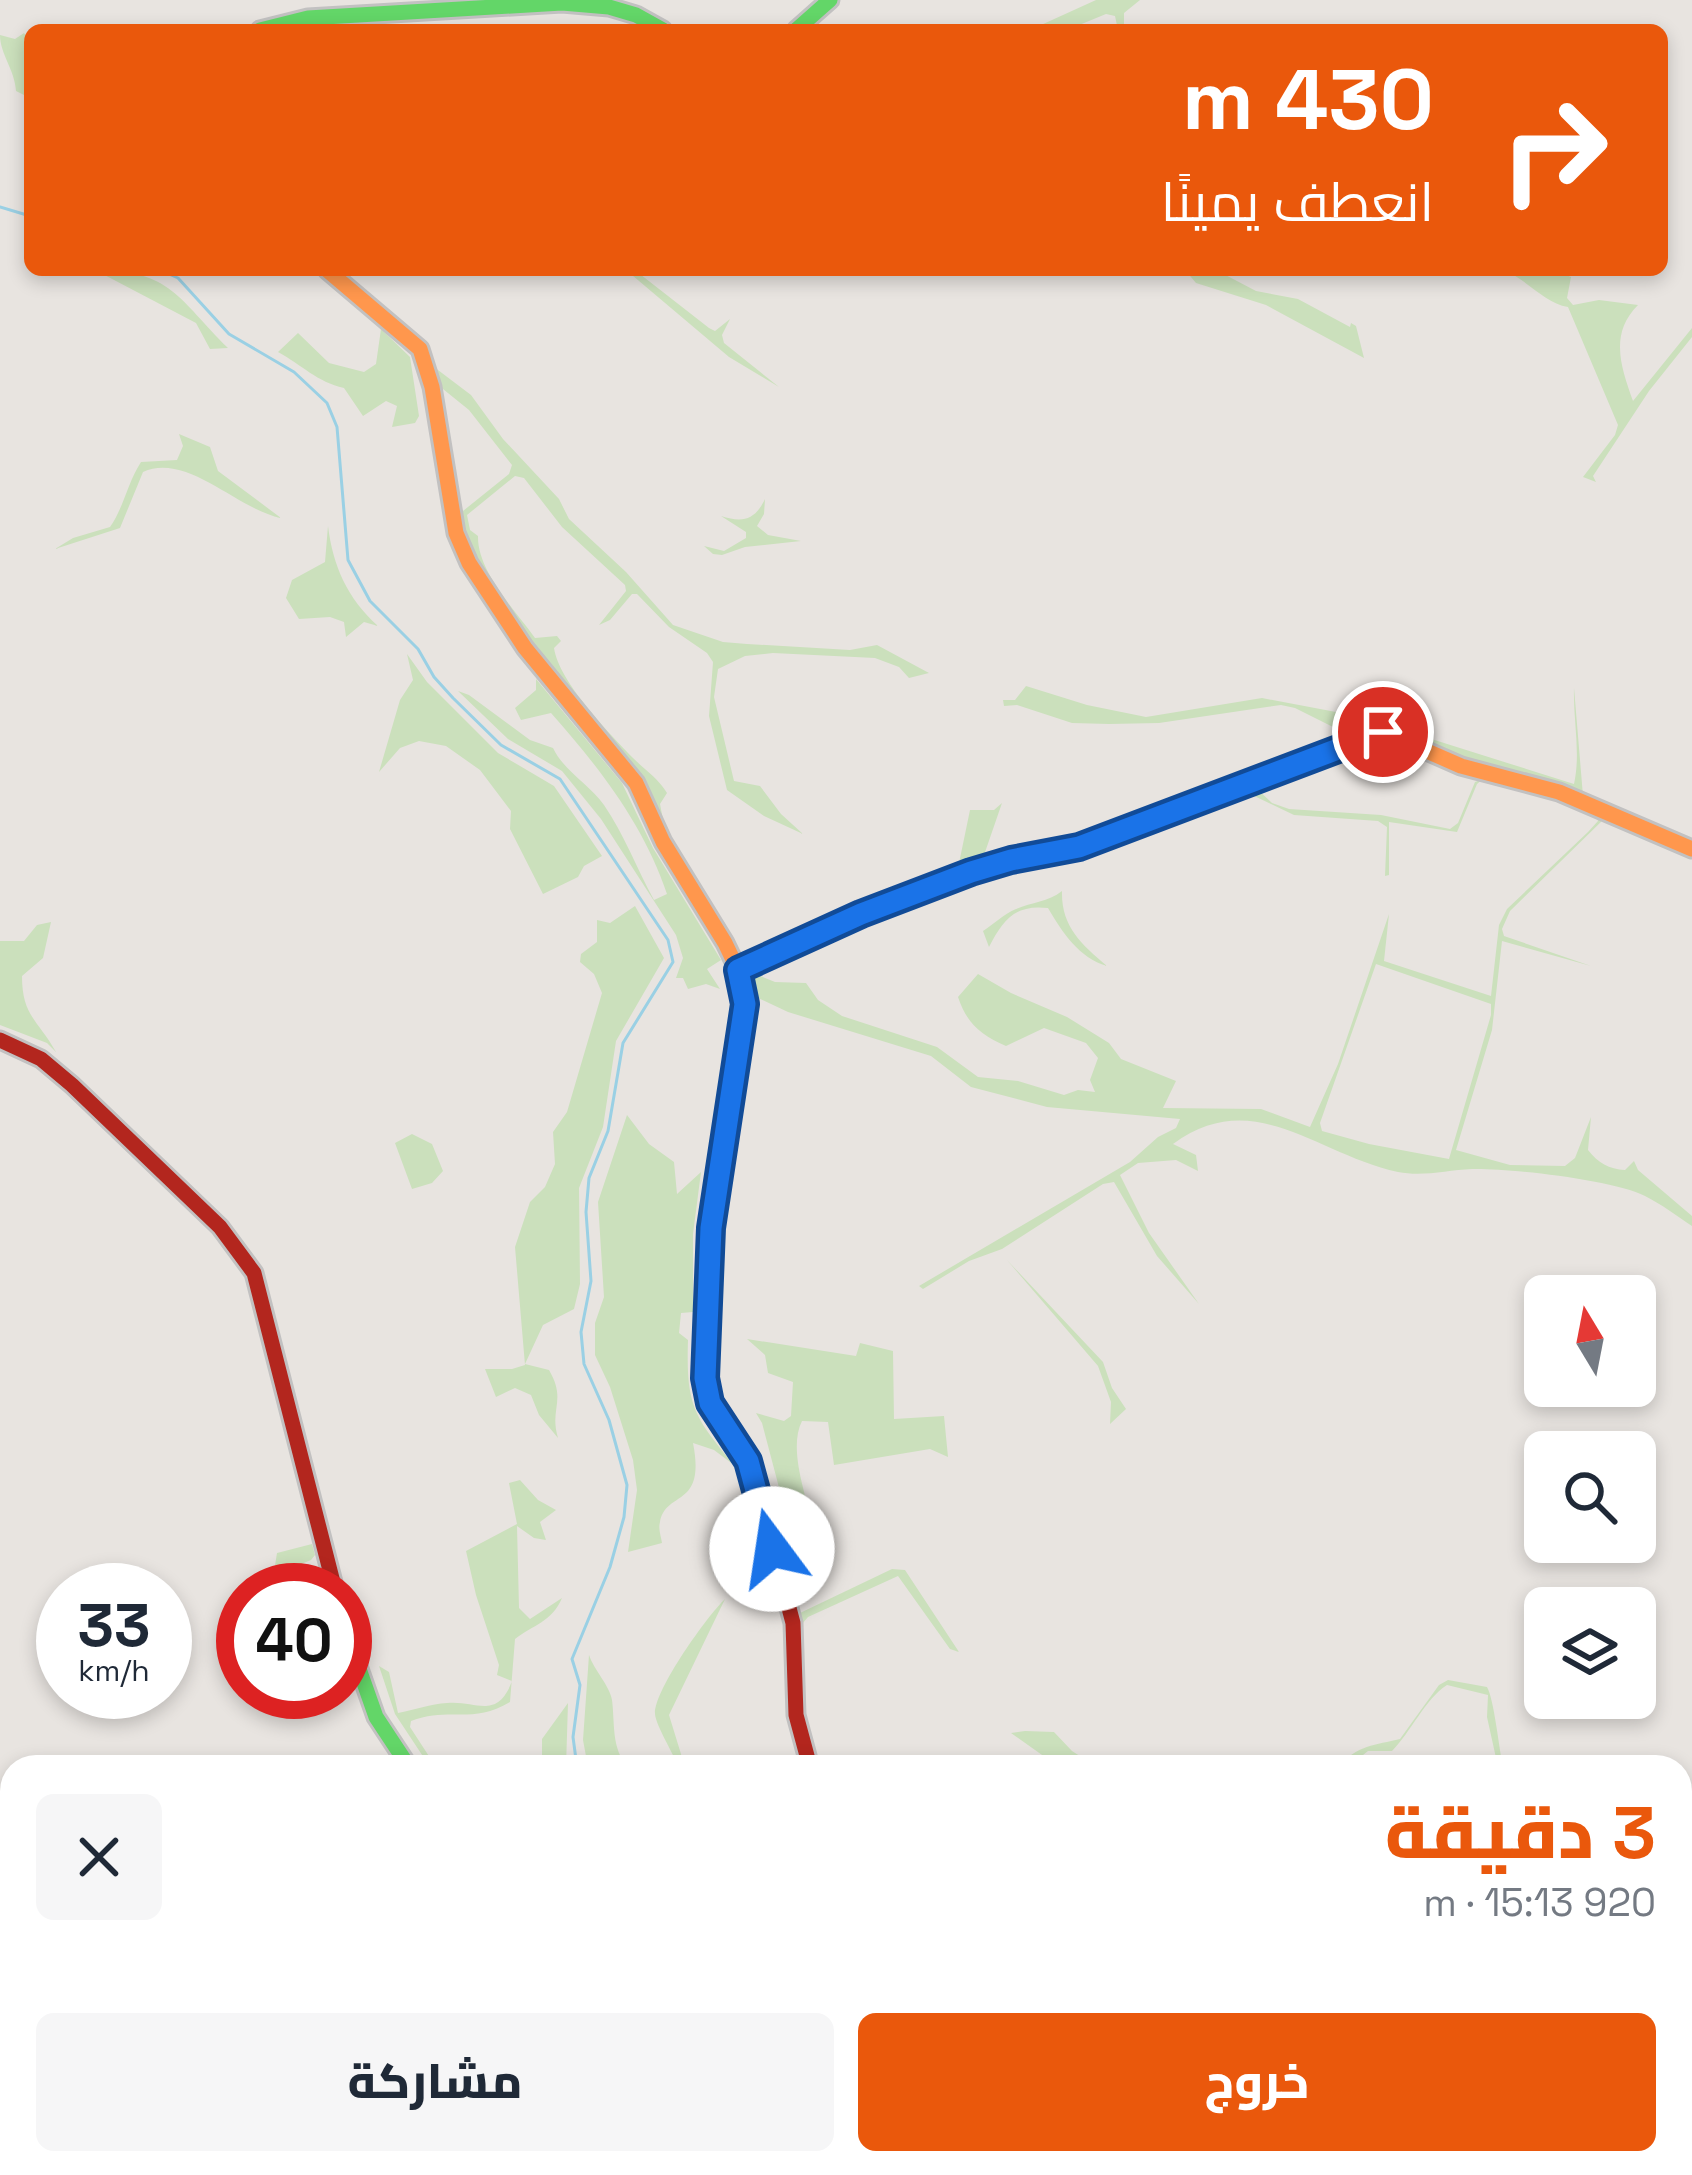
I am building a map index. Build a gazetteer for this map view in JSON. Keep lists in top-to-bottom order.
{
  "north": "top",
  "page": {
    "turn": ["430 m", "انعطف يمينًا"],
    "speed": "33 km/h",
    "limit": "40",
    "heading": ["3 دقيقة", "920 m · 15:13"],
    "buttons": ["خروج", "مشاركة"]
  }
}
